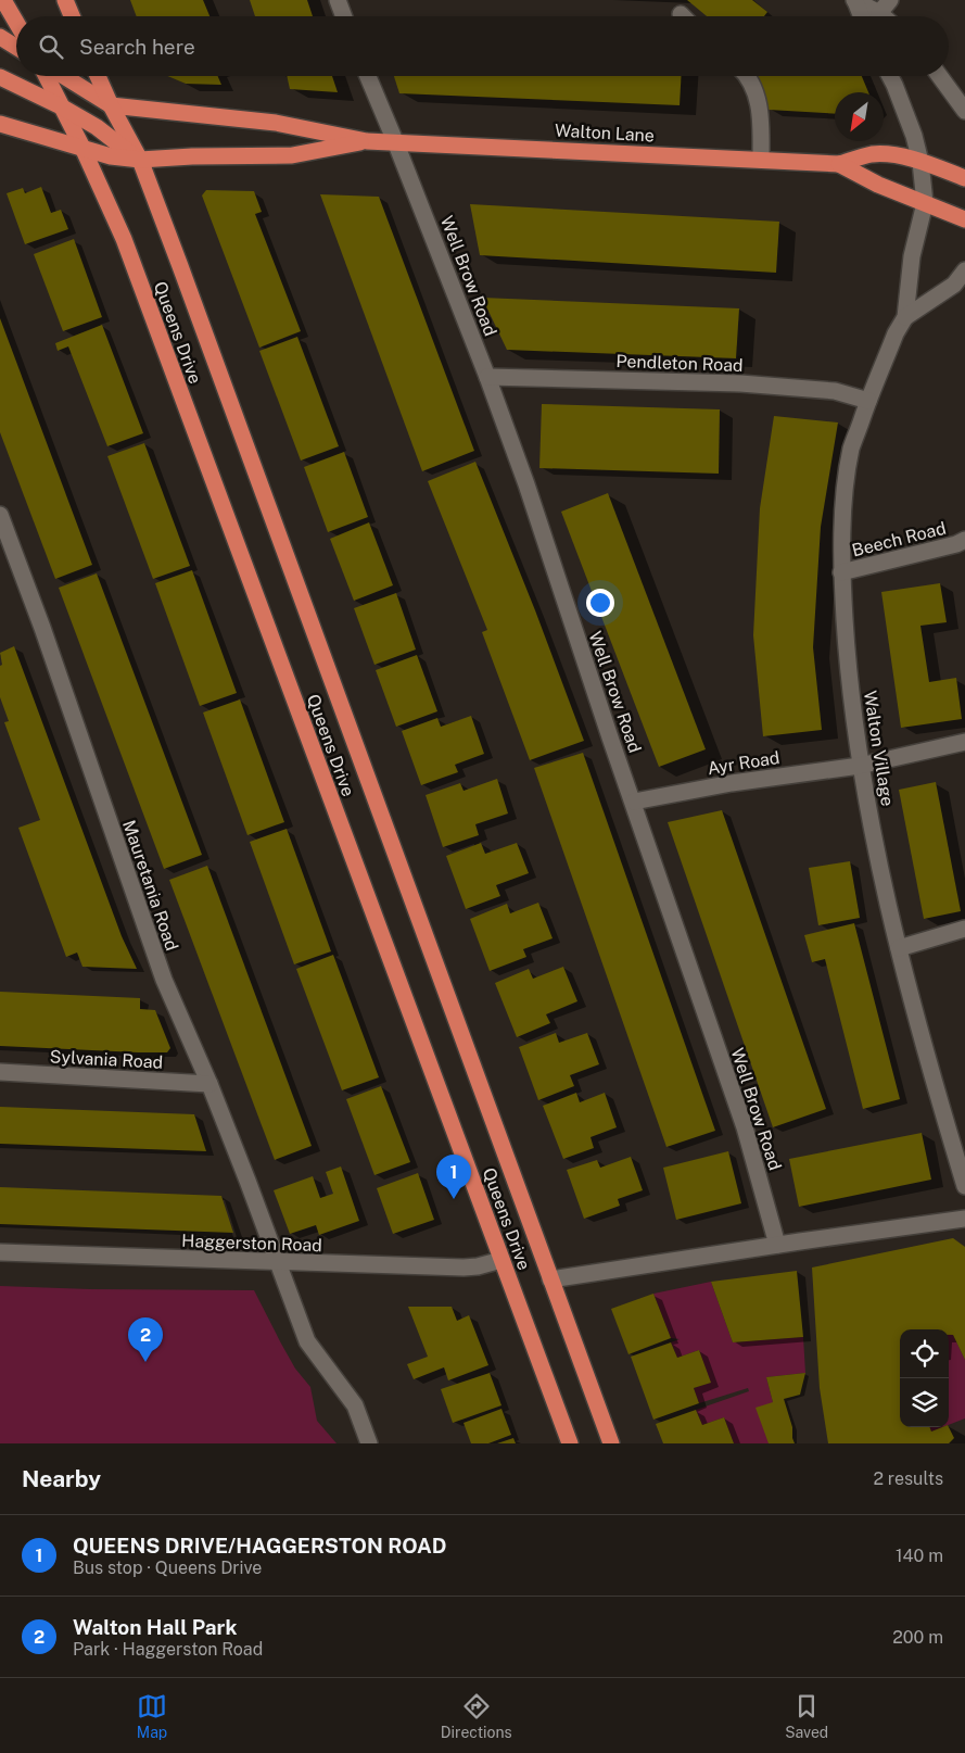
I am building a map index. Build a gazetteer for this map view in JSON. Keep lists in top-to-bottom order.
{
  "streets": {
    "highway": ["Walton Lane", "Queens Drive"],
    "street": [
      "Well Brow Road",
      "Pendleton Road",
      "Beech Road",
      "Walton Village",
      "Ayr Road",
      "Mauretania Road",
      "Sylvania Road",
      "Haggerston Road"
    ]
  },
  "crossings": [
    ["Walton Lane", "Well Brow Road"],
    ["Walton Lane", "Queens Drive"],
    ["Walton Lane", "Walton Village"],
    ["Well Brow Road", "Pendleton Road"],
    ["Well Brow Road", "Ayr Road"],
    ["Queens Drive", "Haggerston Road"],
    ["Pendleton Road", "Walton Village"],
    ["Beech Road", "Walton Village"],
    ["Walton Village", "Ayr Road"],
    ["Mauretania Road", "Sylvania Road"],
    ["Mauretania Road", "Haggerston Road"]
  ],
  "north": "bottom left",
  "page": {
    "search": "Search here",
    "pins": ["1", "2"],
    "heading": ["Nearby", "2 results"],
    "list": [
      {
        "mark": "1",
        "name": "QUEENS DRIVE/HAGGERSTON ROAD",
        "note": "Bus stop · Queens Drive",
        "value": "140 m"
      },
      {
        "mark": "2",
        "name": "Walton Hall Park",
        "note": "Park · Haggerston Road",
        "value": "200 m"
      }
    ],
    "nav": ["Map", "Directions", "Saved"]
  }
}
